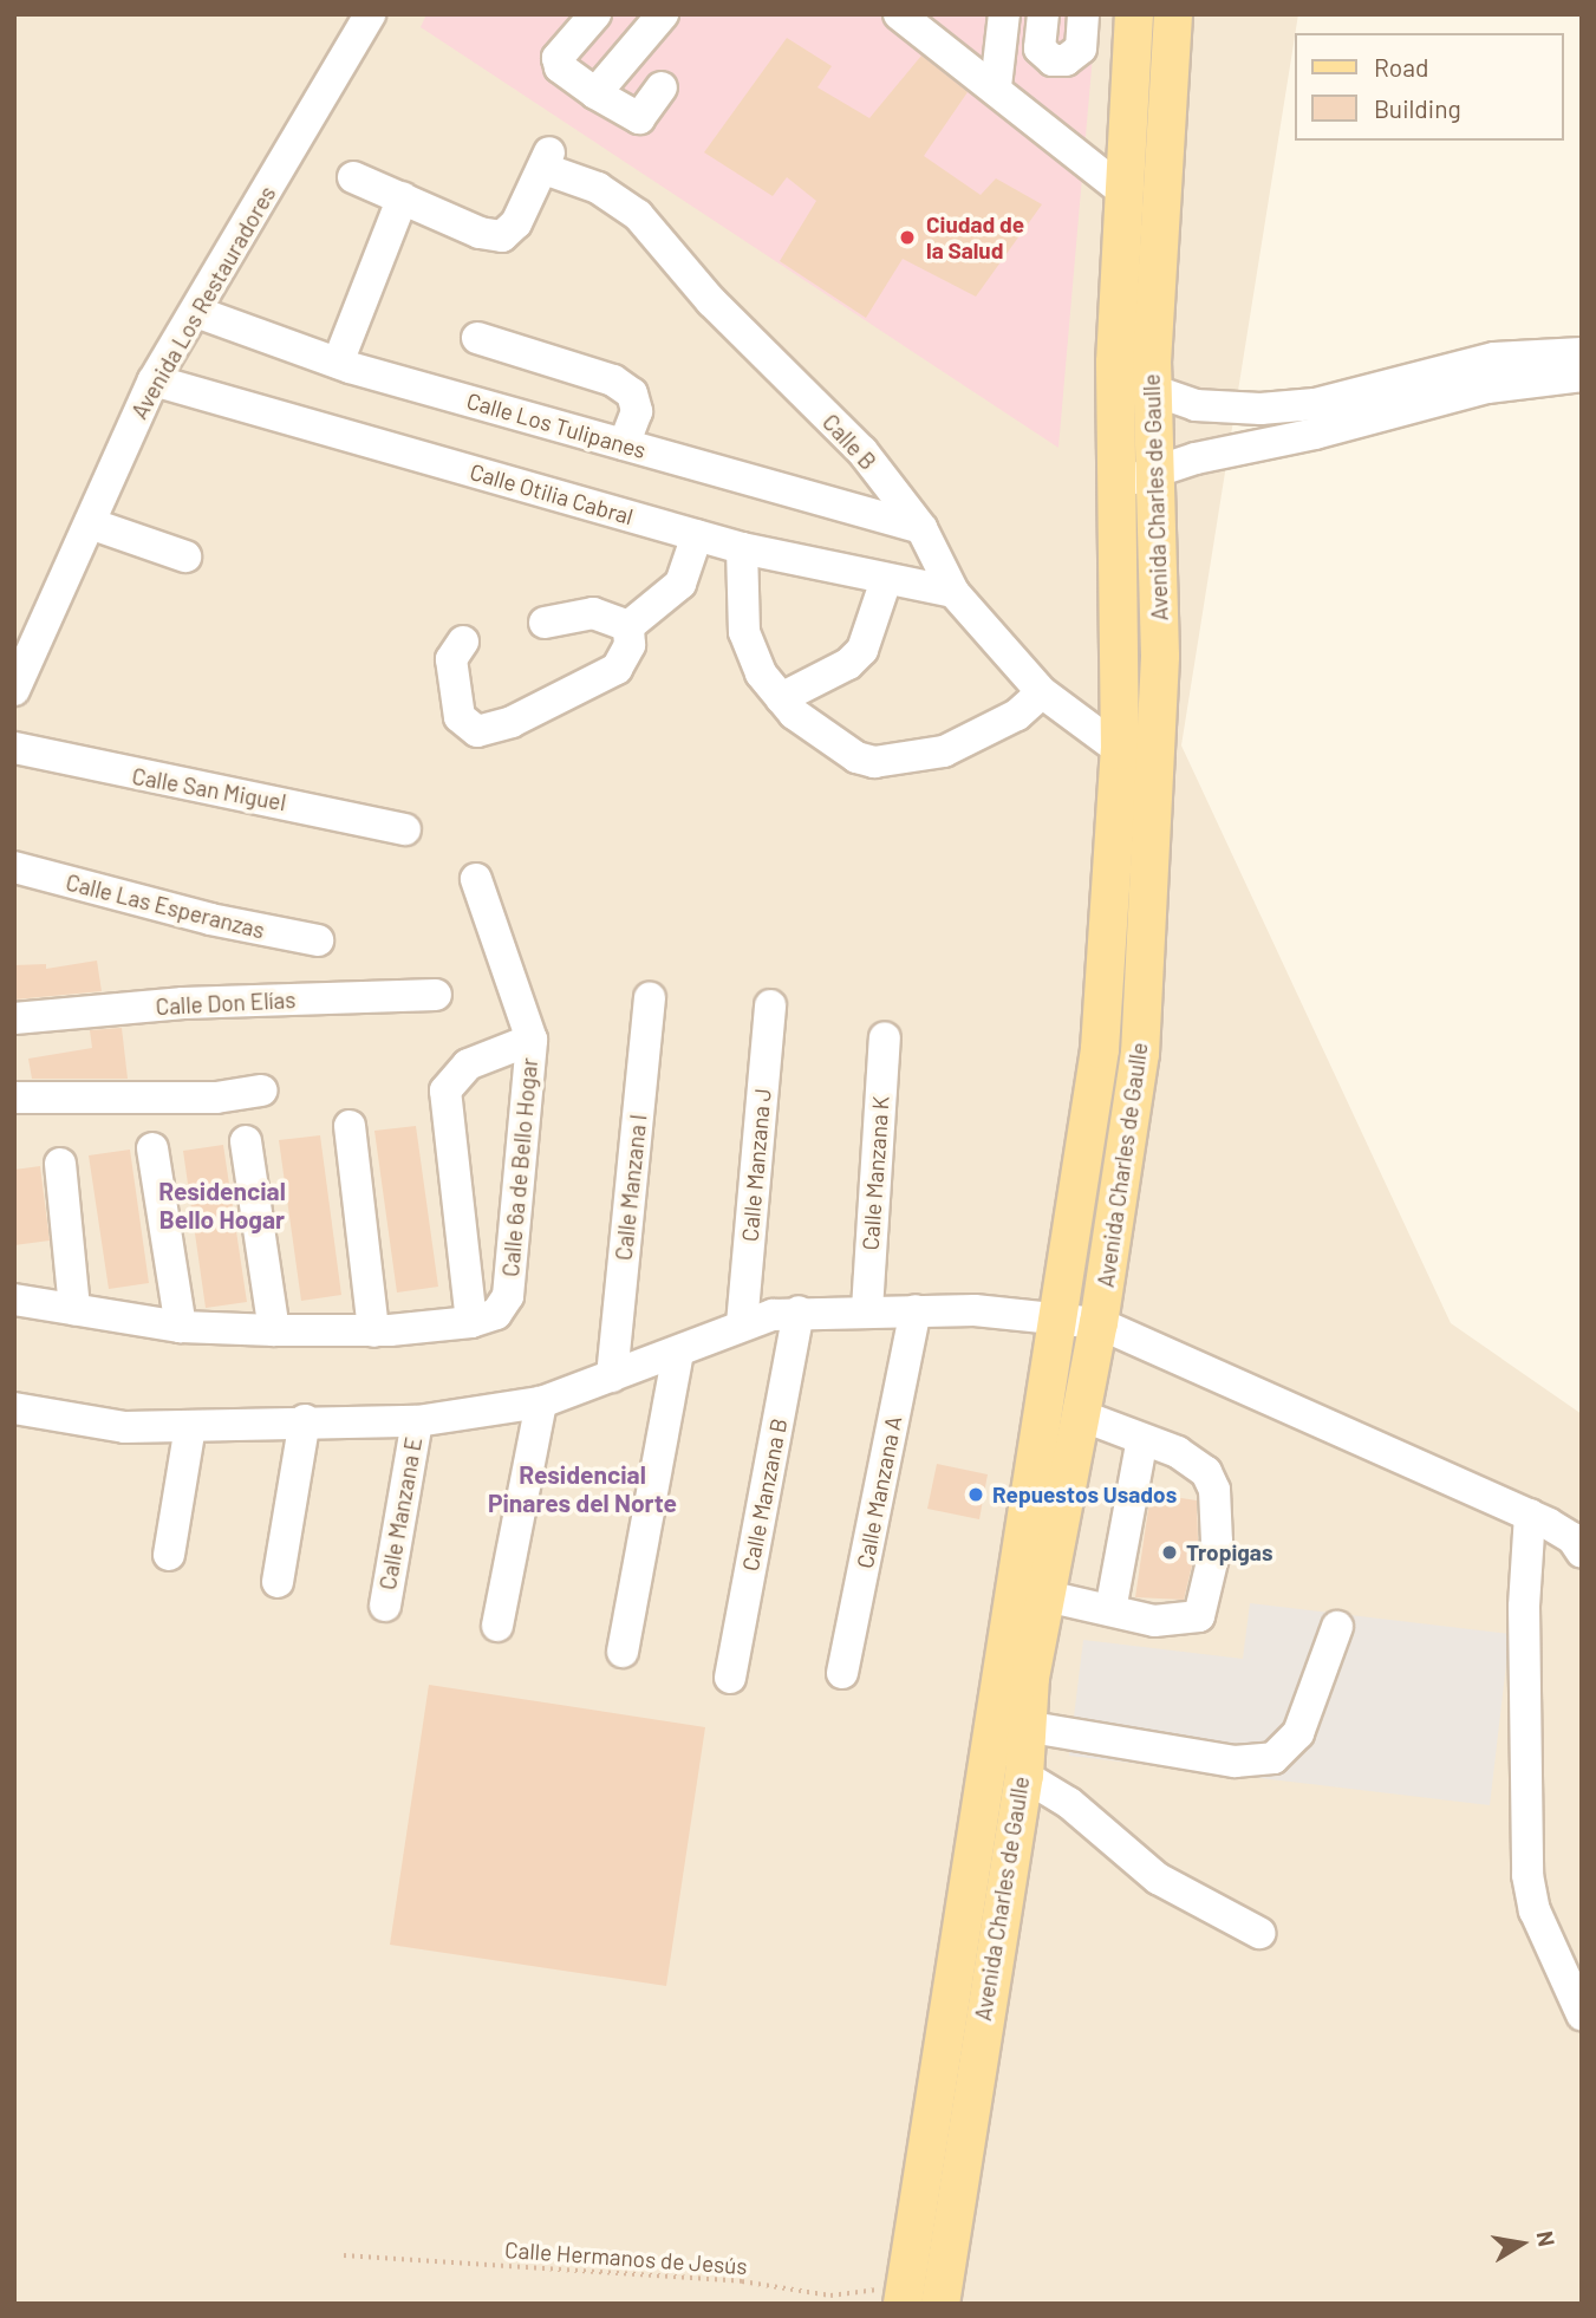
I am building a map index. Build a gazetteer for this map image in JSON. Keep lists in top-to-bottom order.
{
  "streets": {
    "main road": ["Avenida Charles de Gaulle"],
    "street": [
      "Avenida Los Restauradores",
      "Calle Los Tulipanes",
      "Calle B",
      "Calle Otilia Cabral",
      "Calle San Miguel",
      "Calle Las Esperanzas",
      "Calle Don Elías",
      "Calle Manzana J",
      "Calle 6a de Bello Hogar",
      "Calle Manzana K",
      "Calle Manzana I",
      "Calle Manzana A",
      "Calle Manzana B",
      "Calle Manzana E"
    ],
    "path": ["Calle Hermanos de Jesús"]
  },
  "crossings": [
    ["Avenida Los Restauradores", "Calle Los Tulipanes"],
    ["Avenida Los Restauradores", "Calle Otilia Cabral"],
    ["Calle Los Tulipanes", "Calle B"],
    ["Calle B", "Calle Otilia Cabral"],
    ["Calle B", "Avenida Charles de Gaulle"],
    ["Avenida Charles de Gaulle", "Calle Hermanos de Jesús"]
  ],
  "districts": ["Residencial Bello Hogar", "Residencial Pinares del Norte"],
  "places": ["Ciudad de la Salud", "Repuestos Usados", "Tropigas"],
  "legend": ["Road", "Building"],
  "north": "right"
}
